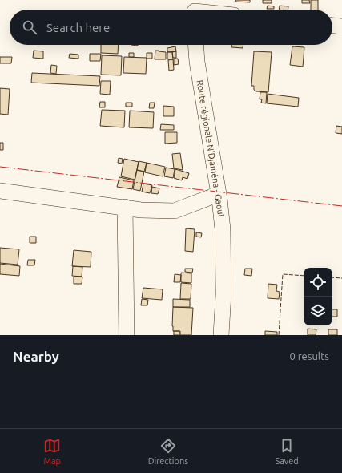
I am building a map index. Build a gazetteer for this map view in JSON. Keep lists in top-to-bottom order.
{
  "streets": {
    "street": ["Route régionale N'Djaména - Gaoui"]
  },
  "page": {
    "search": "Search here",
    "heading": ["Nearby", "0 results"],
    "nav": ["Map", "Directions", "Saved"]
  }
}
